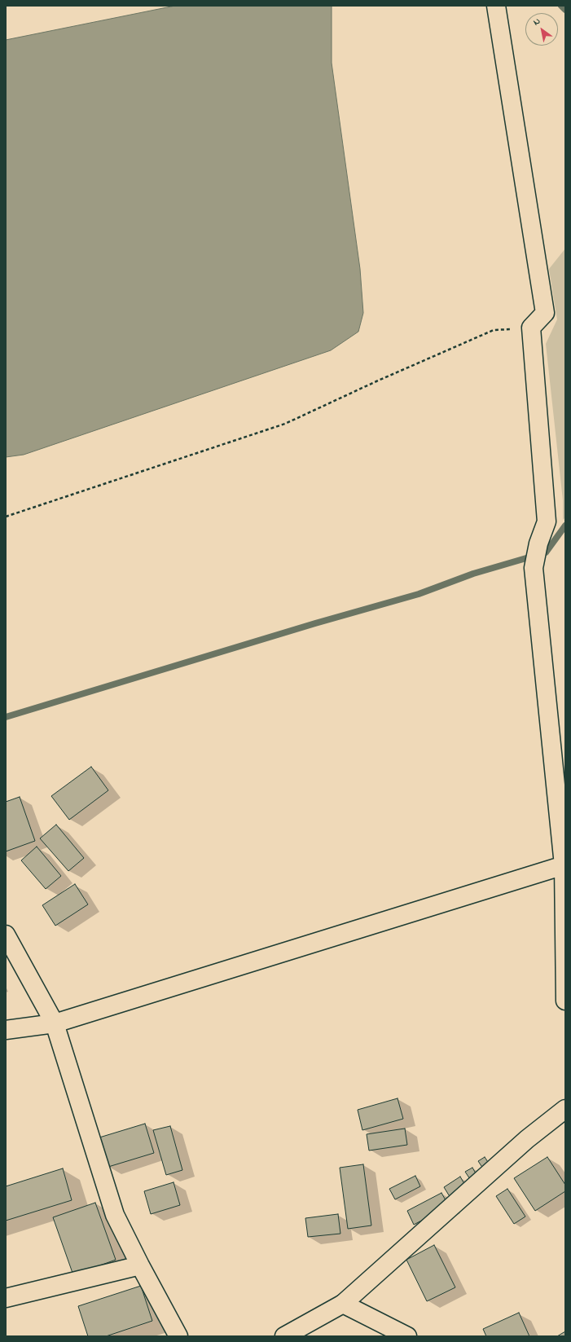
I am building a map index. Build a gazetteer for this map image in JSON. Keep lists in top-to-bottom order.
{
  "north": "top left"
}
